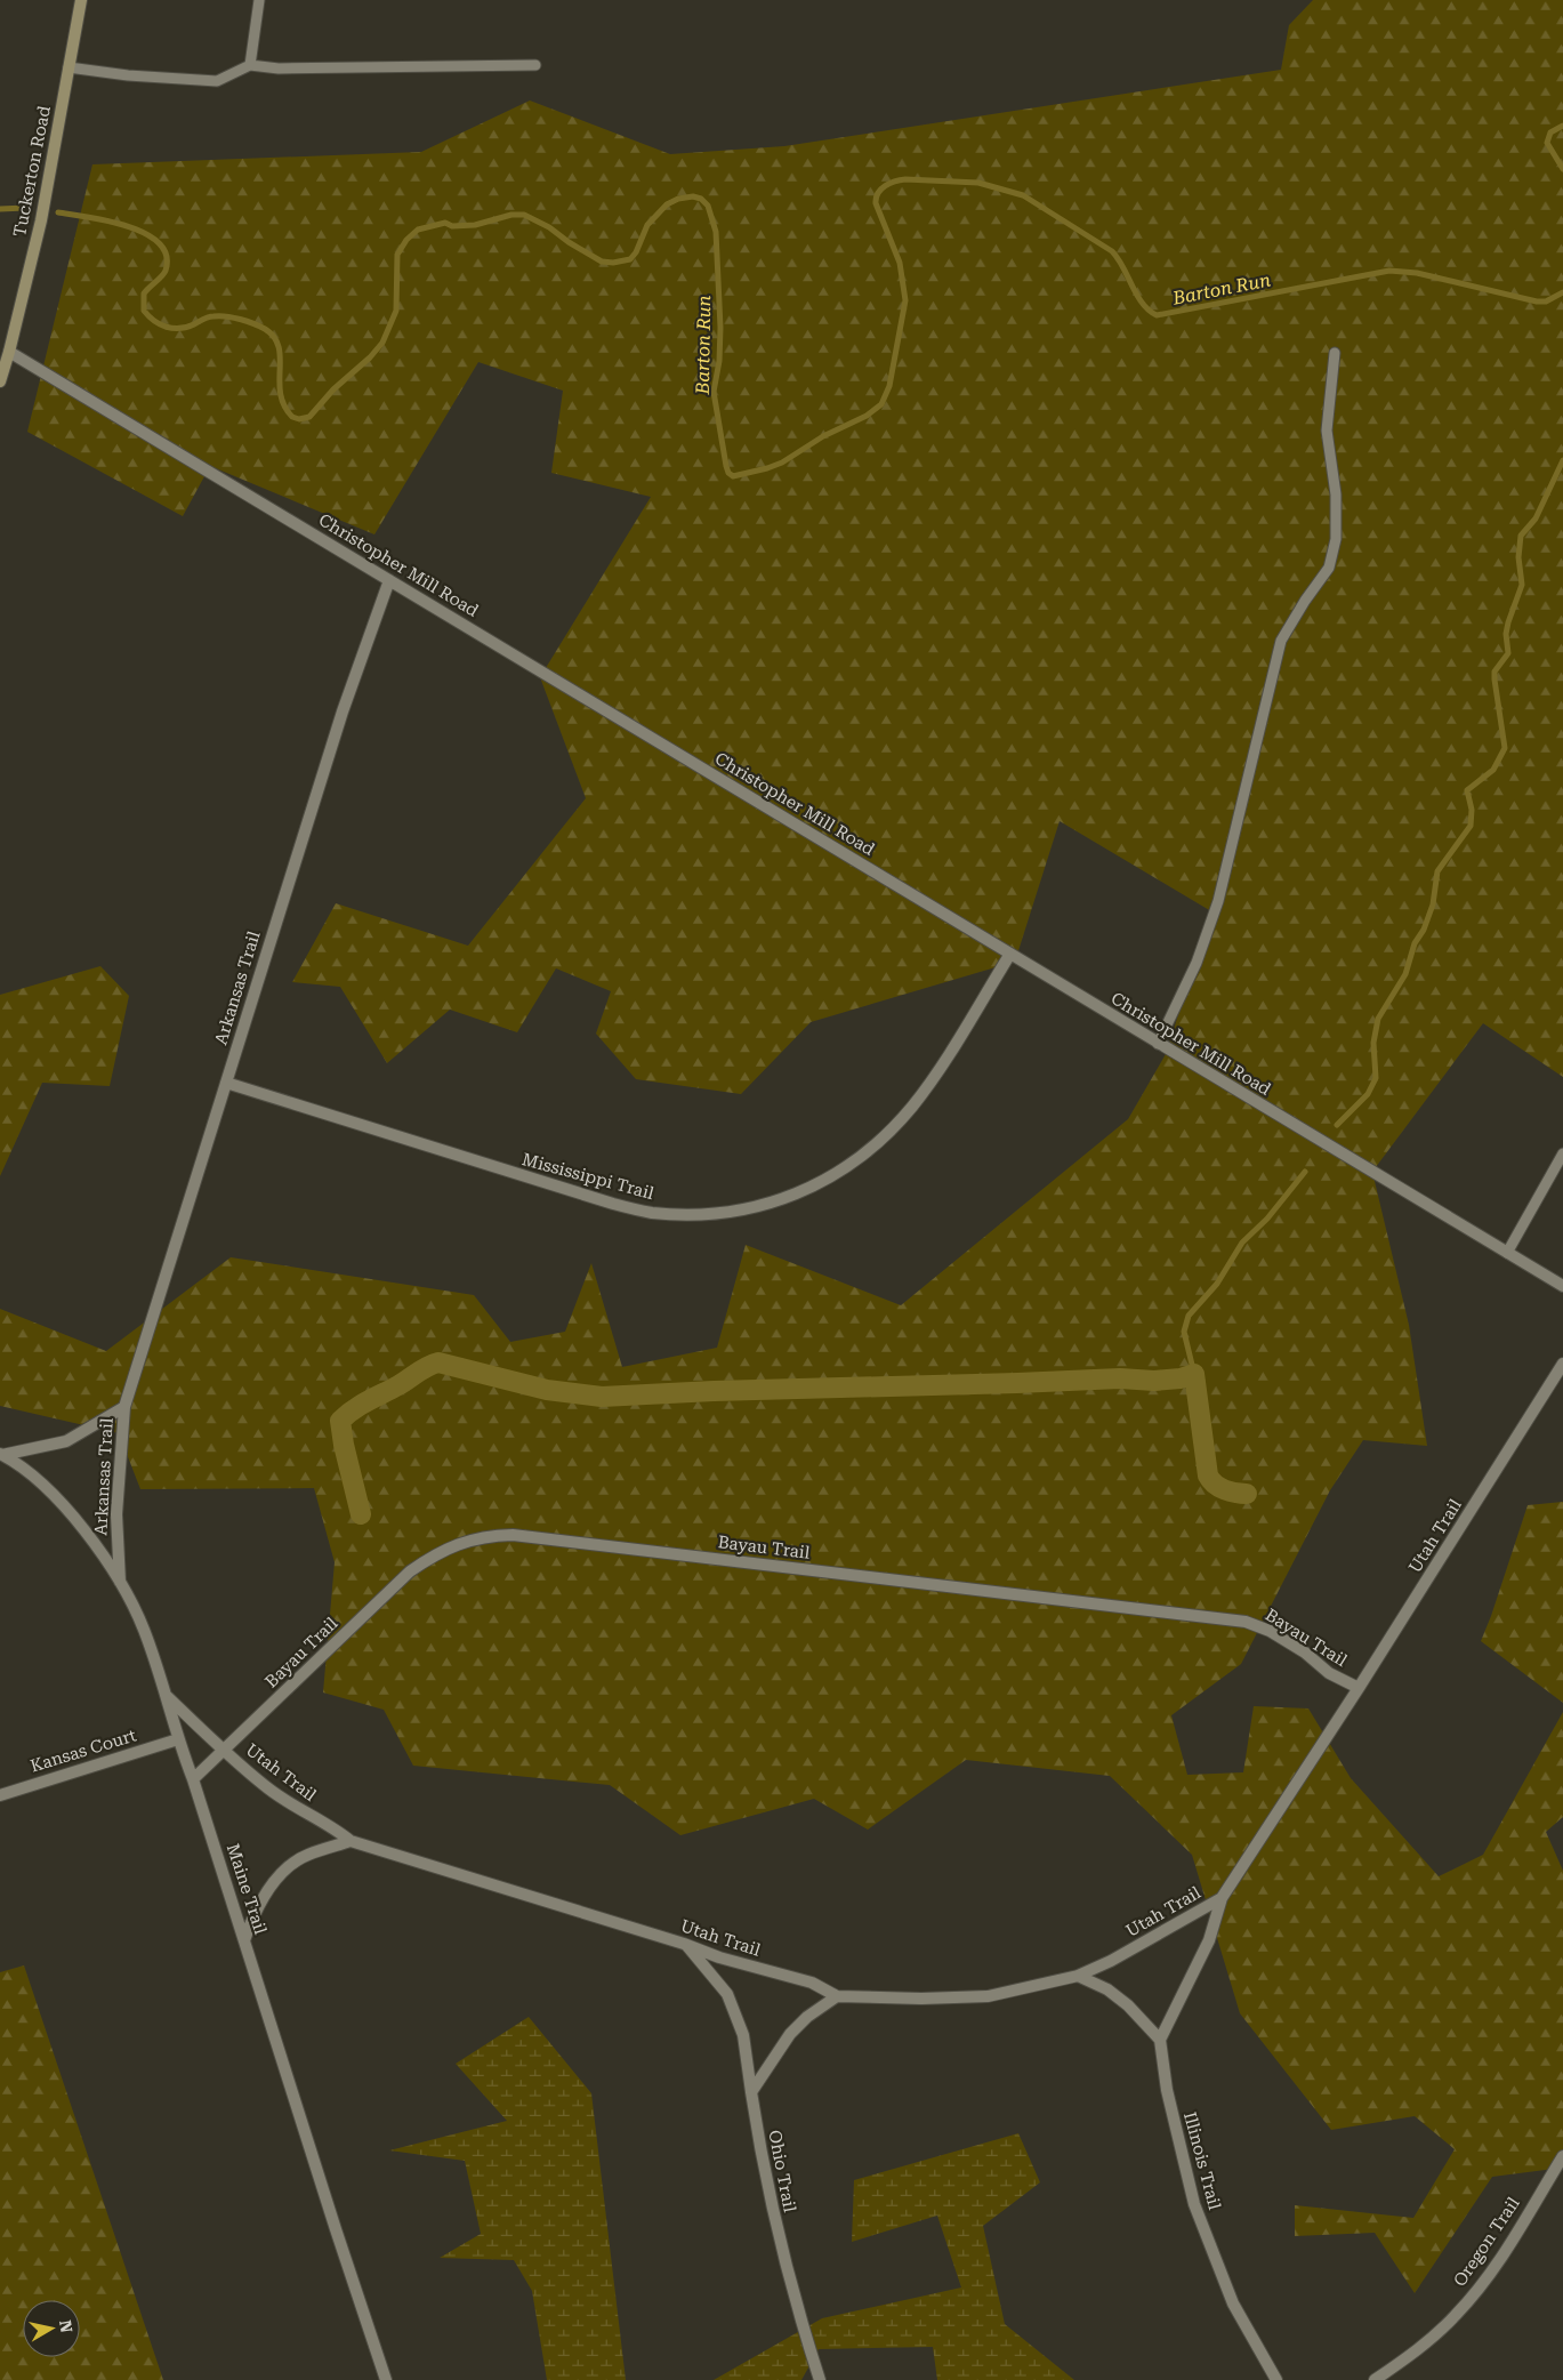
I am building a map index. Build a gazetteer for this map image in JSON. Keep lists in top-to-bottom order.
{
  "streets": {
    "main road": ["Tuckerton Road"],
    "street": [
      "Christopher Mill Road",
      "Arkansas Trail",
      "Mississippi Trail",
      "Utah Trail",
      "Bayau Trail",
      "Kansas Court",
      "Maine Trail",
      "Illinois Trail",
      "Ohio Trail",
      "Oregon Trail"
    ]
  },
  "crossings": [
    ["Tuckerton Road", "Christopher Mill Road"],
    ["Christopher Mill Road", "Arkansas Trail"],
    ["Christopher Mill Road", "Mississippi Trail"],
    ["Arkansas Trail", "Mississippi Trail"],
    ["Arkansas Trail", "Maine Trail"],
    ["Utah Trail", "Bayau Trail"],
    ["Utah Trail", "Maine Trail"],
    ["Utah Trail", "Illinois Trail"],
    ["Utah Trail", "Ohio Trail"],
    ["Kansas Court", "Maine Trail"]
  ],
  "water": ["Barton Run"],
  "north": "right"
}
